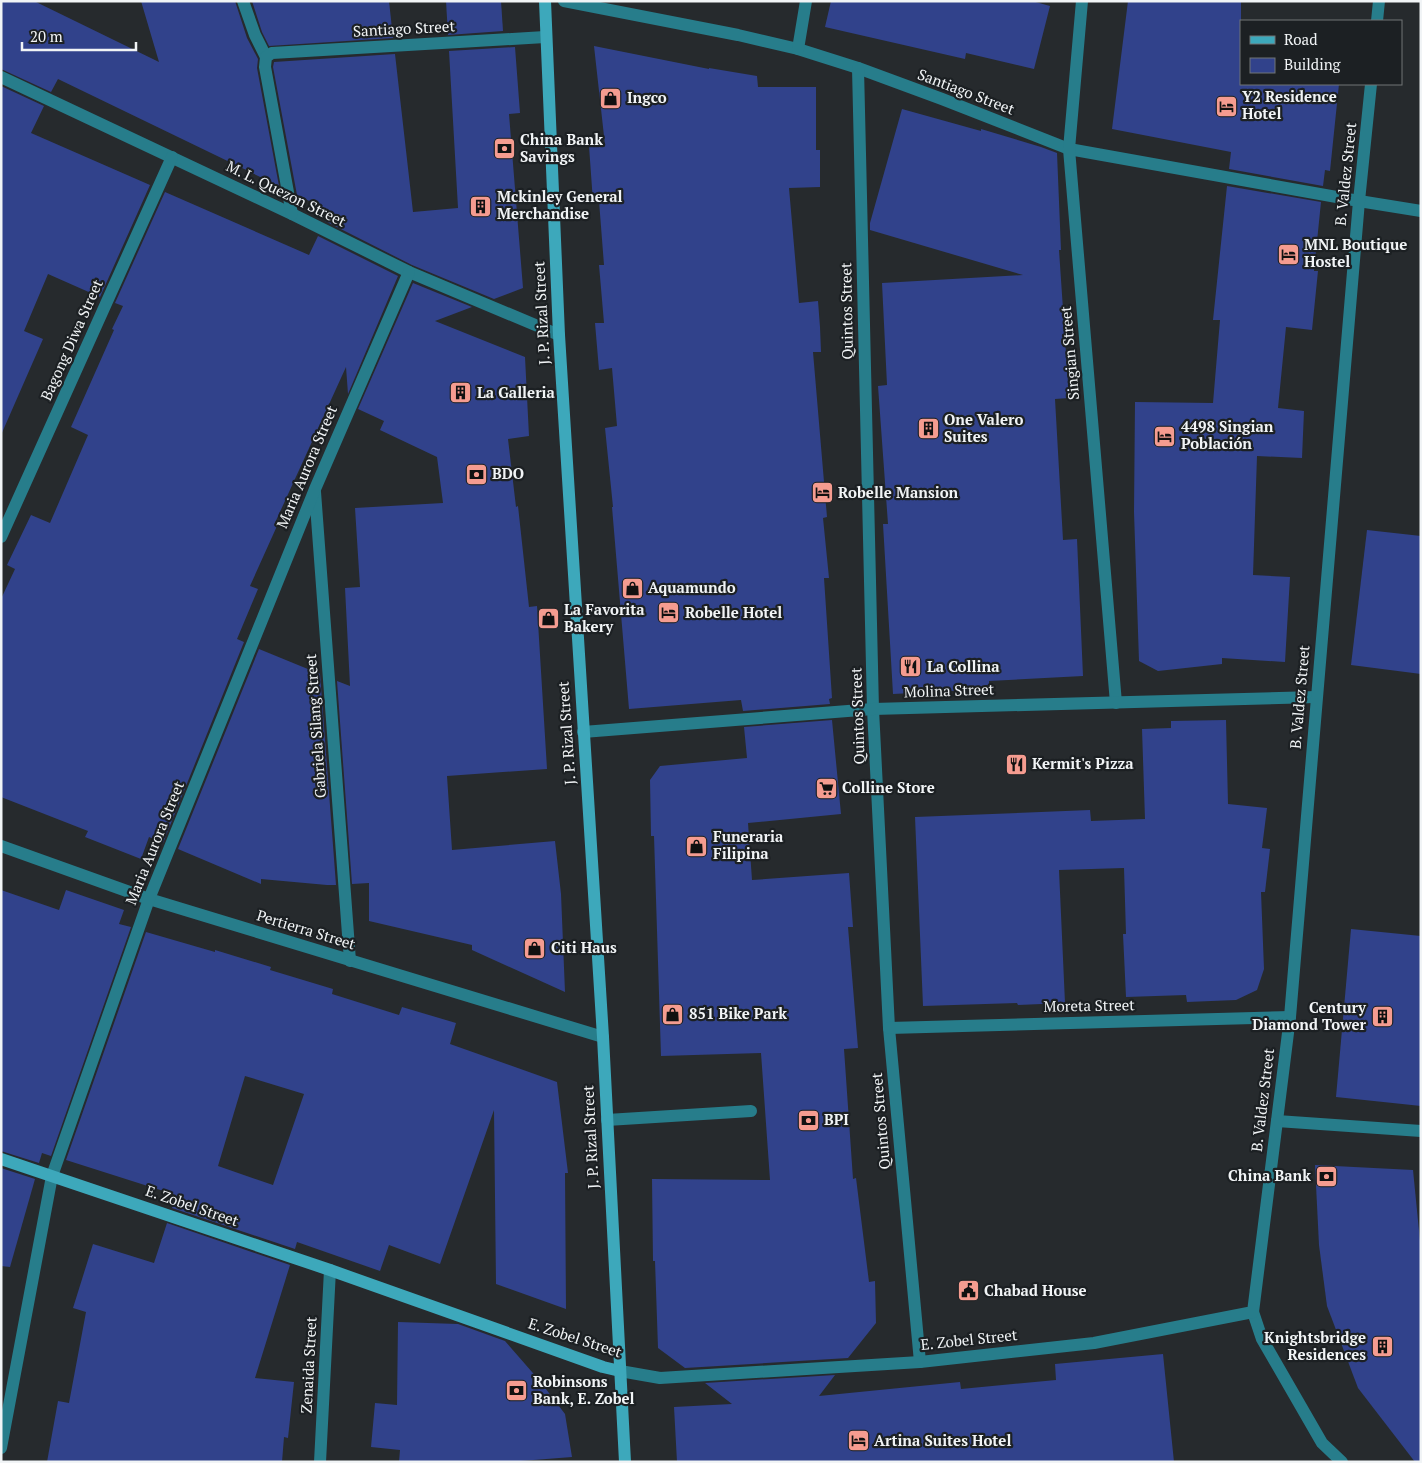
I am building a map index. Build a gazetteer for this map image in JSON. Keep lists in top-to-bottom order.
{
  "streets": {
    "main road": ["J. P. Rizal Street", "E. Zobel Street"],
    "street": [
      "Santiago Street",
      "B. Valdez Street",
      "M. L. Quezon Street",
      "Quintos Street",
      "Bagong Diwa Street",
      "Singian Street",
      "Maria Aurora Street",
      "Molina Street",
      "Gabriela Silang Street",
      "Pertierra Street",
      "Moreta Street",
      "Zenaida Street"
    ]
  },
  "crossings": [
    ["Santiago Street", "B. Valdez Street"],
    ["Santiago Street", "Quintos Street"],
    ["Santiago Street", "J. P. Rizal Street"],
    ["Santiago Street", "Singian Street"],
    ["B. Valdez Street", "Molina Street"],
    ["B. Valdez Street", "Moreta Street"],
    ["B. Valdez Street", "E. Zobel Street"],
    ["M. L. Quezon Street", "J. P. Rizal Street"],
    ["M. L. Quezon Street", "Bagong Diwa Street"],
    ["M. L. Quezon Street", "Maria Aurora Street"],
    ["Quintos Street", "Molina Street"],
    ["Quintos Street", "Moreta Street"],
    ["Quintos Street", "E. Zobel Street"],
    ["J. P. Rizal Street", "Molina Street"],
    ["J. P. Rizal Street", "Pertierra Street"],
    ["J. P. Rizal Street", "E. Zobel Street"],
    ["Singian Street", "Molina Street"],
    ["Maria Aurora Street", "Gabriela Silang Street"],
    ["Maria Aurora Street", "Pertierra Street"],
    ["Maria Aurora Street", "E. Zobel Street"],
    ["Gabriela Silang Street", "Pertierra Street"],
    ["E. Zobel Street", "Zenaida Street"]
  ],
  "places": {
    "shop": [
      "Ingco",
      "Aquamundo",
      "La Favorita Bakery",
      "Funeraria Filipina",
      "Citi Haus",
      "851 Bike Park"
    ],
    "hotel": [
      "Y2 Residence Hotel",
      "MNL Boutique Hostel",
      "4498 Singian Población",
      "Robelle Mansion",
      "Robelle Hotel",
      "Artina Suites Hotel"
    ],
    "bank": [
      "China Bank Savings",
      "BDO",
      "BPI",
      "China Bank",
      "Robinsons Bank, E. Zobel"
    ],
    "building": [
      "Mckinley General Merchandise",
      "La Galleria",
      "One Valero Suites",
      "Century Diamond Tower",
      "Knightsbridge Residences"
    ],
    "restaurant": ["La Collina", "Kermit's Pizza"],
    "supermarket": ["Colline Store"],
    "public building": ["Chabad House"]
  },
  "legend": ["Road", "Building"],
  "scale_bar": "20 m"
}
